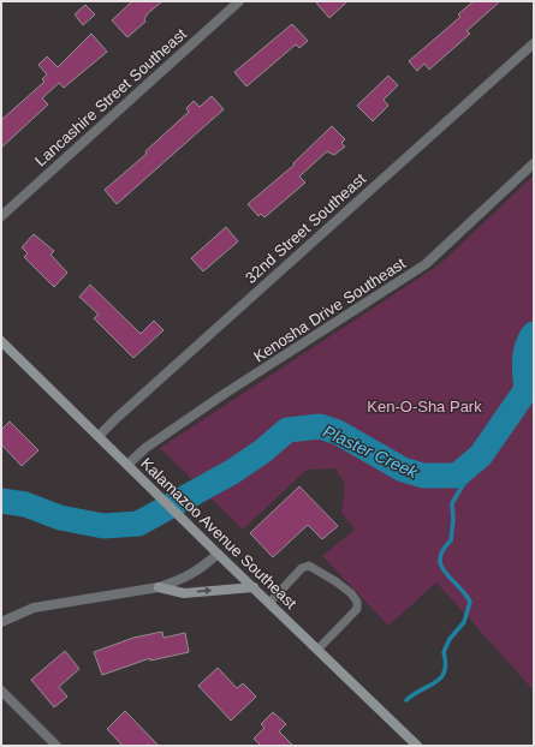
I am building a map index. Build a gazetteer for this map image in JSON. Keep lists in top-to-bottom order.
{
  "streets": {
    "main road": ["Kalamazoo Avenue Southeast"],
    "street": ["Lancashire Street Southeast", "32nd Street Southeast", "Kenosha Drive Southeast"]
  },
  "crossings": [
    ["32nd Street Southeast", "Kalamazoo Avenue Southeast"],
    ["Kenosha Drive Southeast", "Kalamazoo Avenue Southeast"]
  ],
  "water": ["Plaster Creek"],
  "parks": ["Ken-O-Sha Park"]
}
